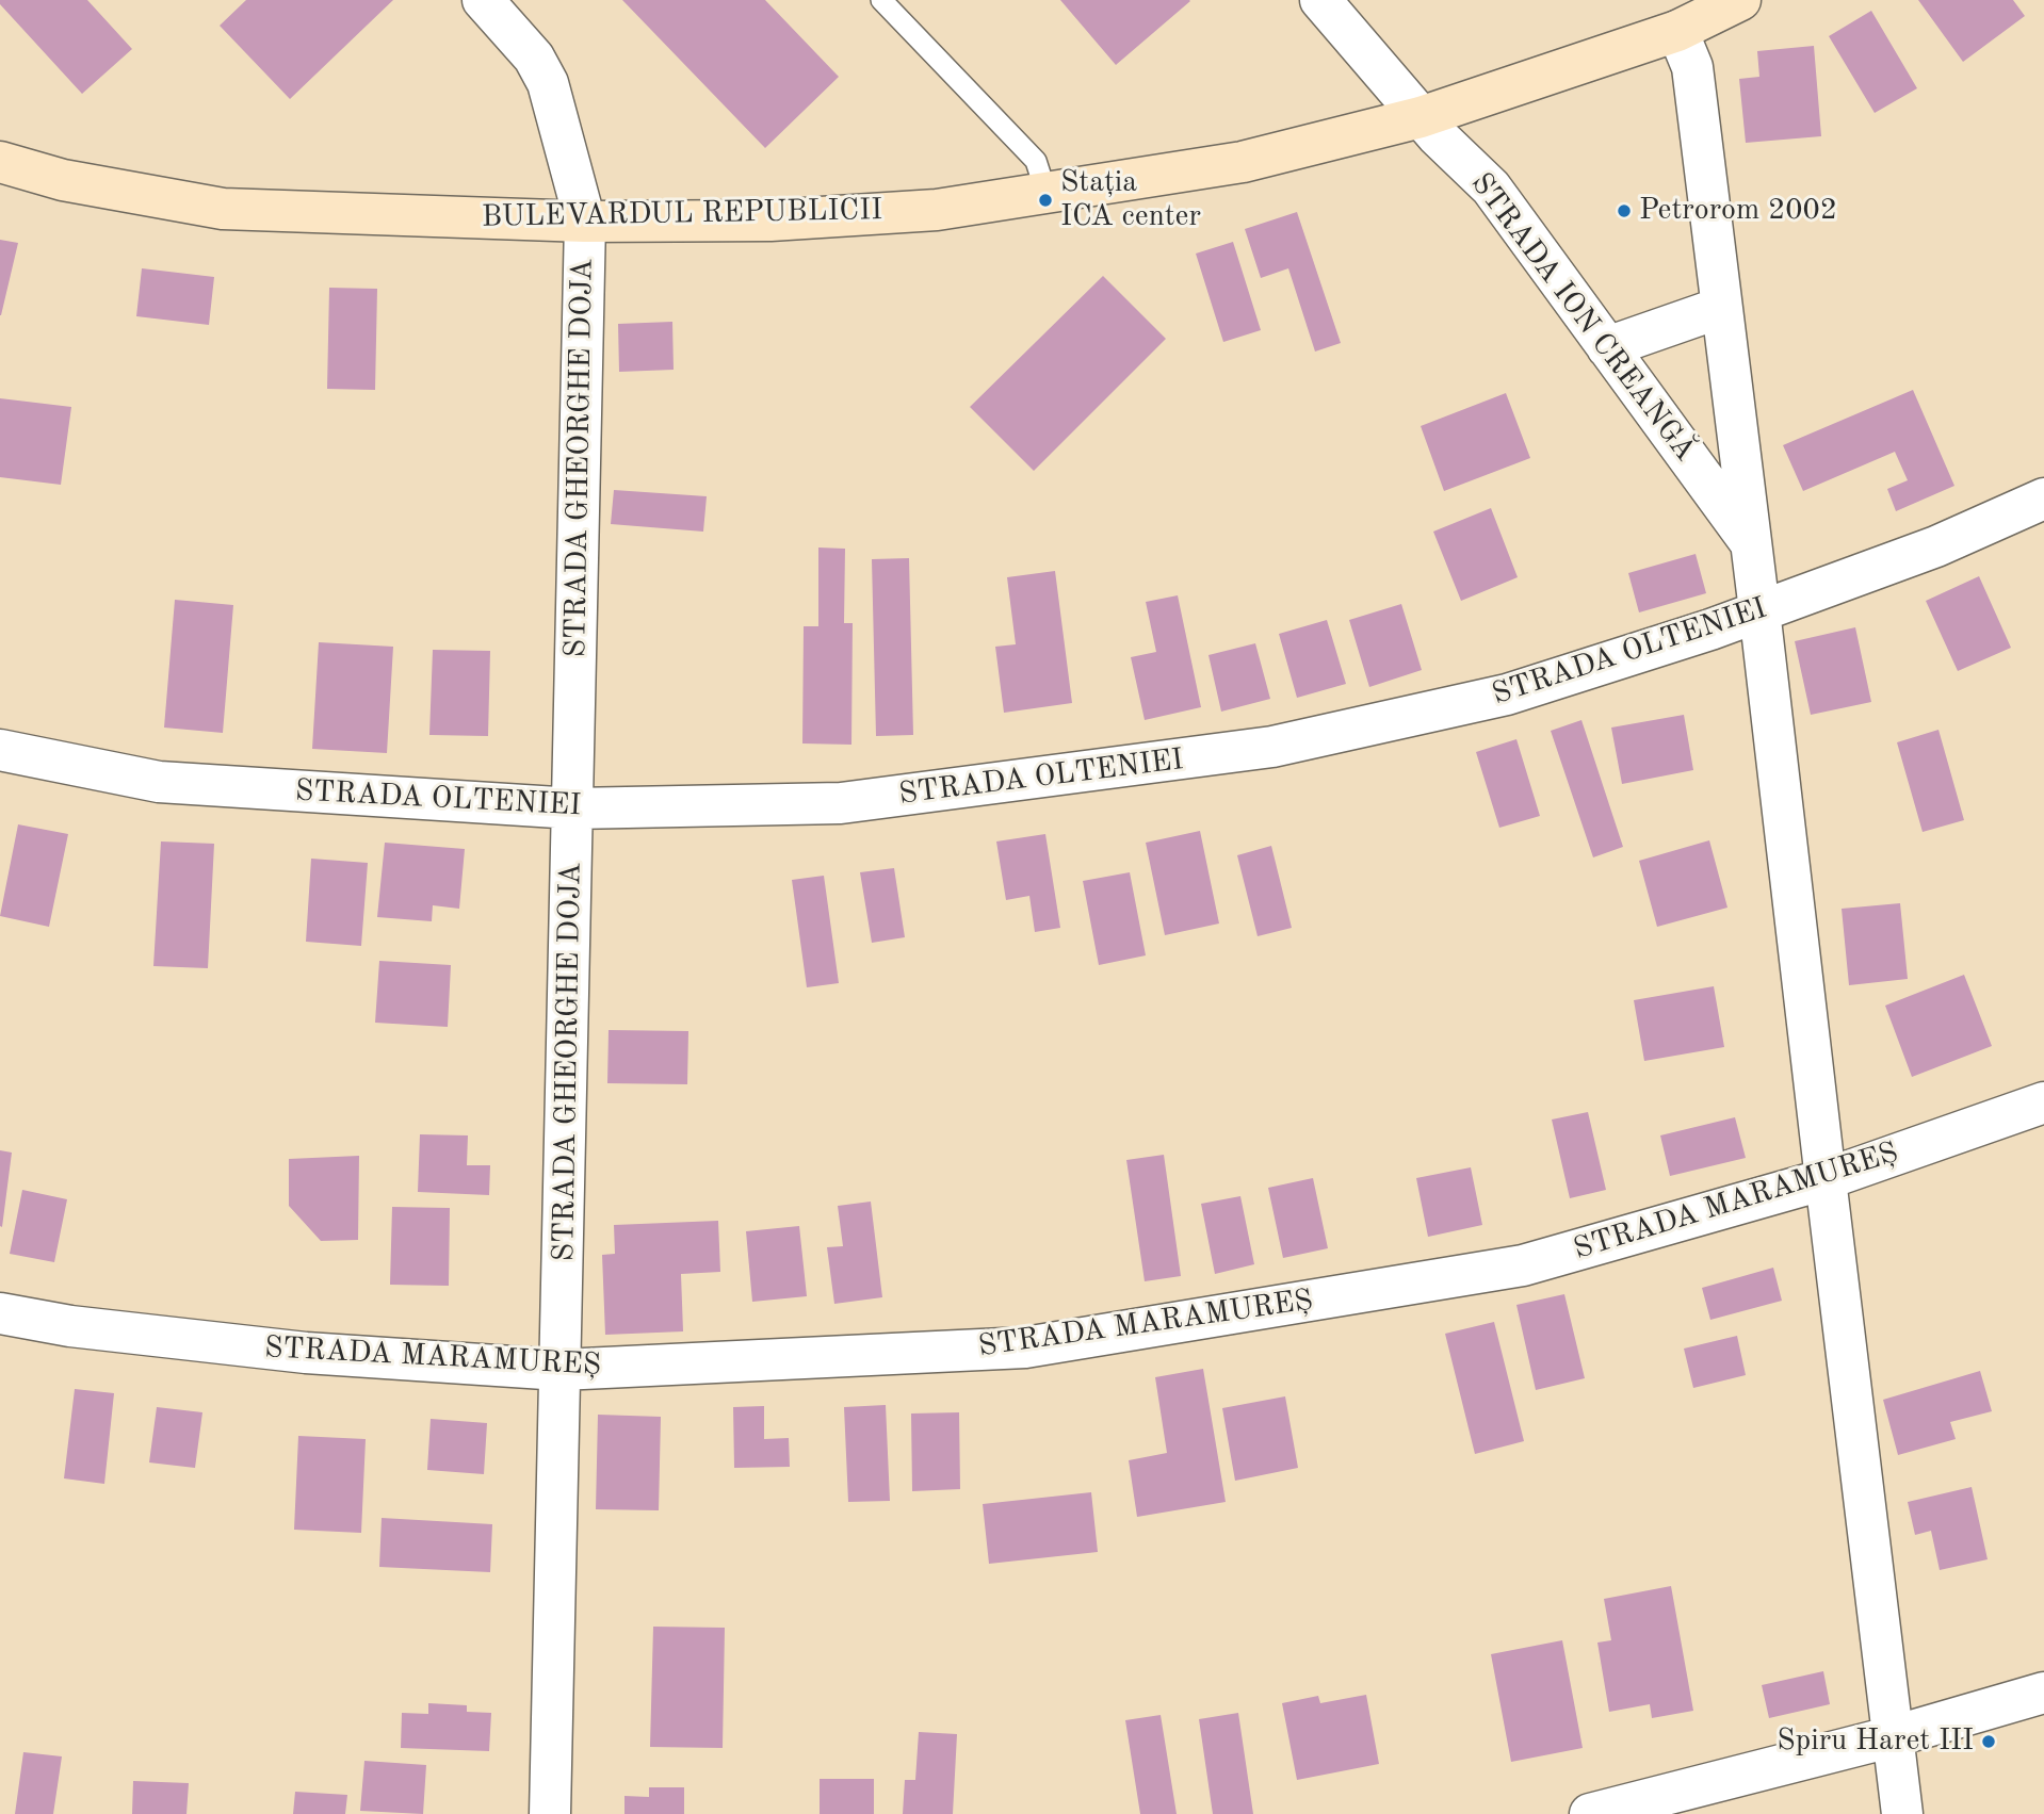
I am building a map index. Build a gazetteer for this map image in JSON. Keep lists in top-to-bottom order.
{
  "streets": {
    "main road": ["BULEVARDUL REPUBLICII"],
    "street": [
      "STRADA ION CREANGĂ",
      "STRADA GHEORGHE DOJA",
      "STRADA OLTENIEI",
      "STRADA MARAMUREȘ"
    ]
  },
  "crossings": [
    ["BULEVARDUL REPUBLICII", "STRADA ION CREANGĂ"],
    ["BULEVARDUL REPUBLICII", "STRADA GHEORGHE DOJA"],
    ["STRADA GHEORGHE DOJA", "STRADA OLTENIEI"],
    ["STRADA GHEORGHE DOJA", "STRADA MARAMUREȘ"]
  ],
  "places": ["Stația ICA center", "Petrorom 2002", "Spiru Haret III"]
}
